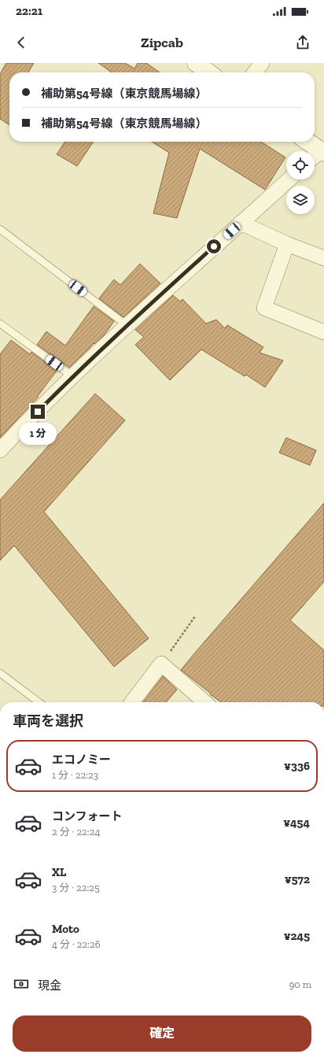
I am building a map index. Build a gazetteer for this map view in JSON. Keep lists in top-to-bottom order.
{
  "page": {
    "status": "22:21",
    "header": "Zipcab",
    "banner": ["補助第54号線（東京競馬場線）", "補助第54号線（東京競馬場線）"],
    "bubble": "1 分",
    "heading": "車両を選択",
    "list": [
      {
        "name": "エコノミー",
        "note": "1 分 · 22:23",
        "value": "¥336"
      },
      {
        "name": "コンフォート",
        "note": "2 分 · 22:24",
        "value": "¥454"
      },
      {
        "name": "XL",
        "note": "3 分 · 22:25",
        "value": "¥572"
      },
      {
        "name": "Moto",
        "note": "4 分 · 22:26",
        "value": "¥245"
      }
    ],
    "pay": ["現金", "90 m"],
    "buttons": "確定"
  }
}
